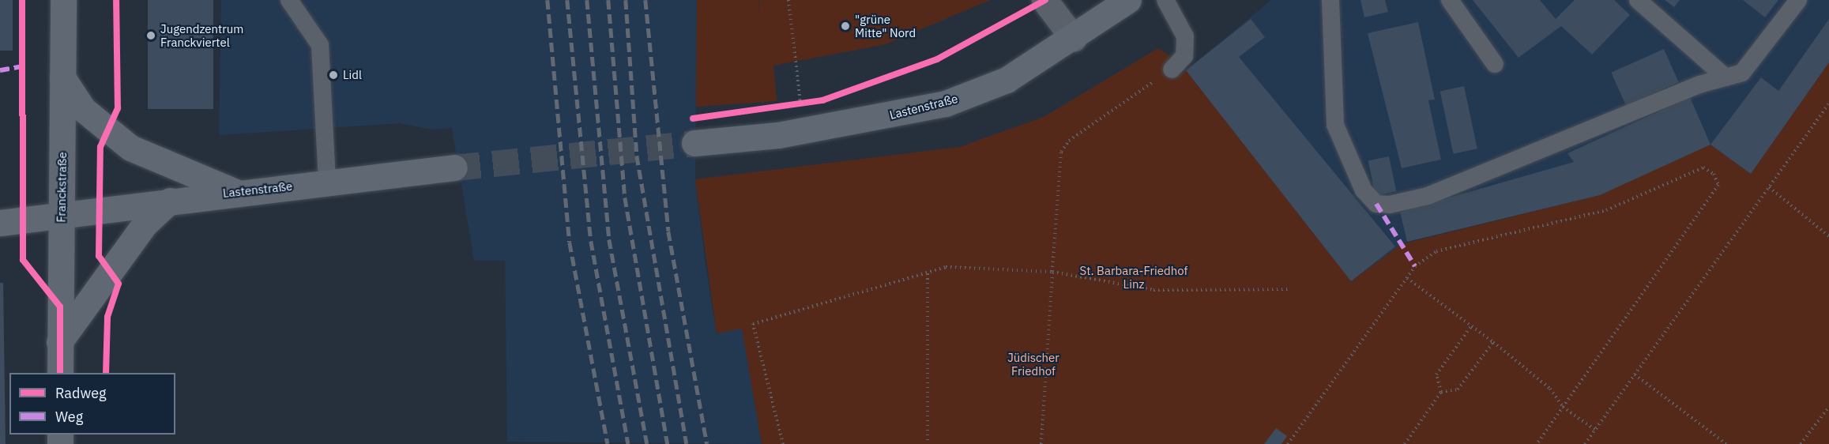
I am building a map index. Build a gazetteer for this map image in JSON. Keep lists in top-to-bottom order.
{
  "streets": {
    "main road": ["Lastenstraße", "Franckstraße"]
  },
  "crossings": [
    ["Lastenstraße", "Franckstraße"]
  ],
  "parks": ["St. Barbara-Friedhof Linz", "Jüdischer Friedhof"],
  "places": ["\"grüne Mitte\" Nord", "Jugendzentrum Franckviertel", "Lidl"],
  "legend": ["Radweg", "Weg"]
}
